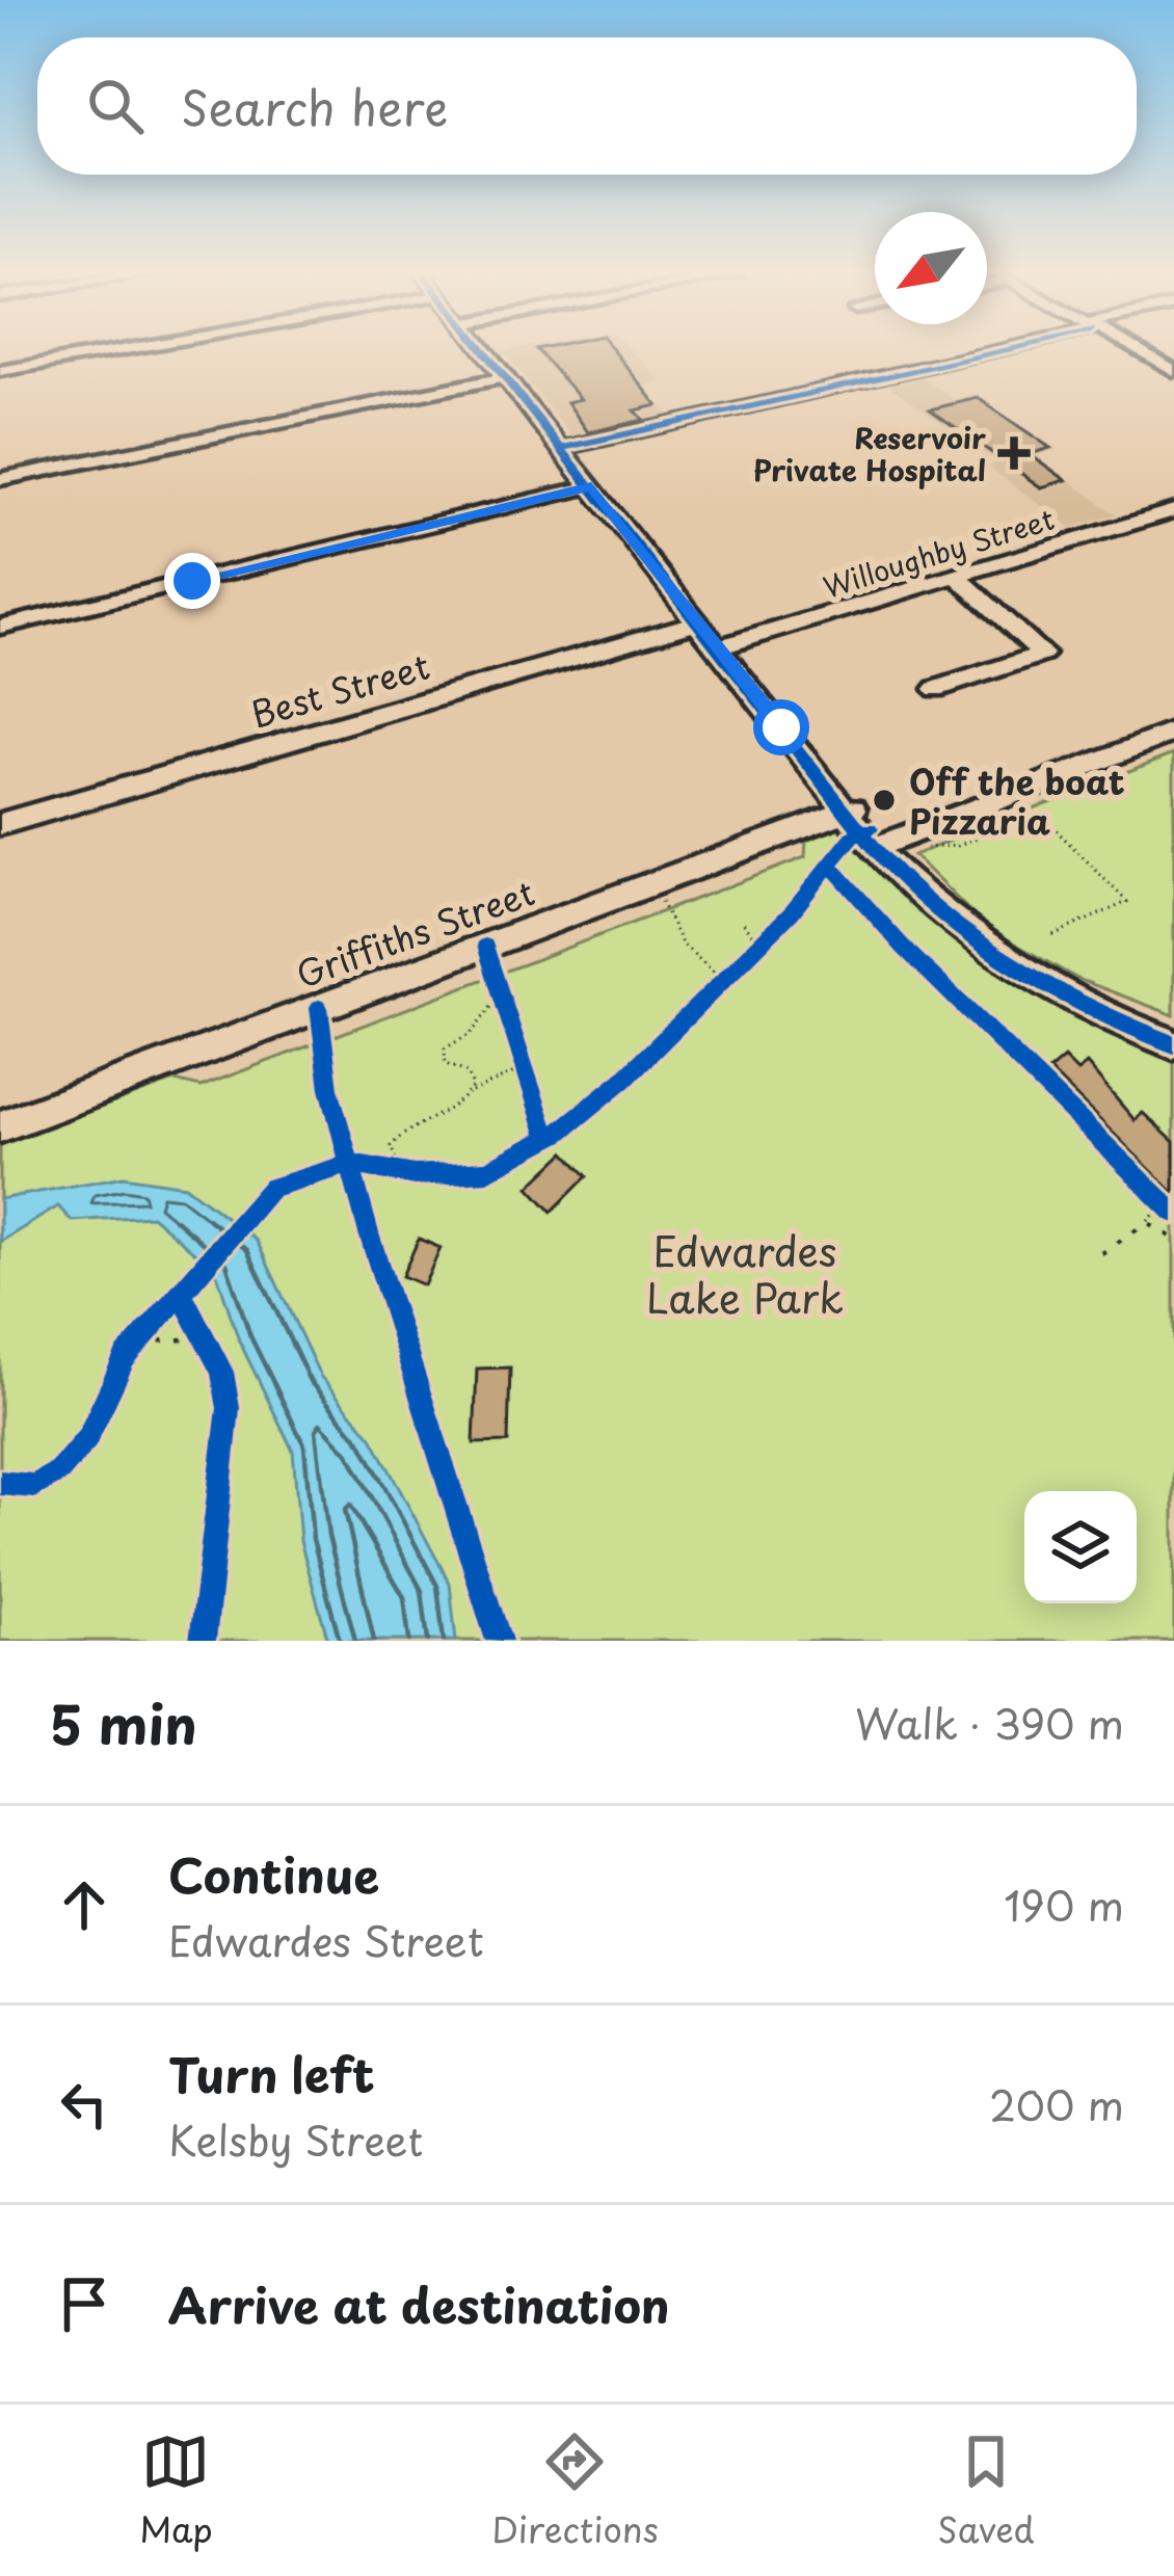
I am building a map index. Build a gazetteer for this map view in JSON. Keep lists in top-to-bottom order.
{
  "streets": {
    "street": ["Willoughby Street", "Best Street", "Griffiths Street"]
  },
  "parks": ["Edwardes Lake Park"],
  "places": {
    "health": ["Reservoir Private Hospital"],
    "other": ["Off the boat Pizzaria"]
  },
  "north": "bottom left",
  "page": {
    "search": "Search here",
    "heading": ["5 min", "Walk · 390 m"],
    "list": [
      ["Continue", "Edwardes Street", "190 m"],
      ["Turn left", "Kelsby Street", "200 m"],
      "Arrive at destination"
    ],
    "nav": ["Map", "Directions", "Saved"]
  }
}
